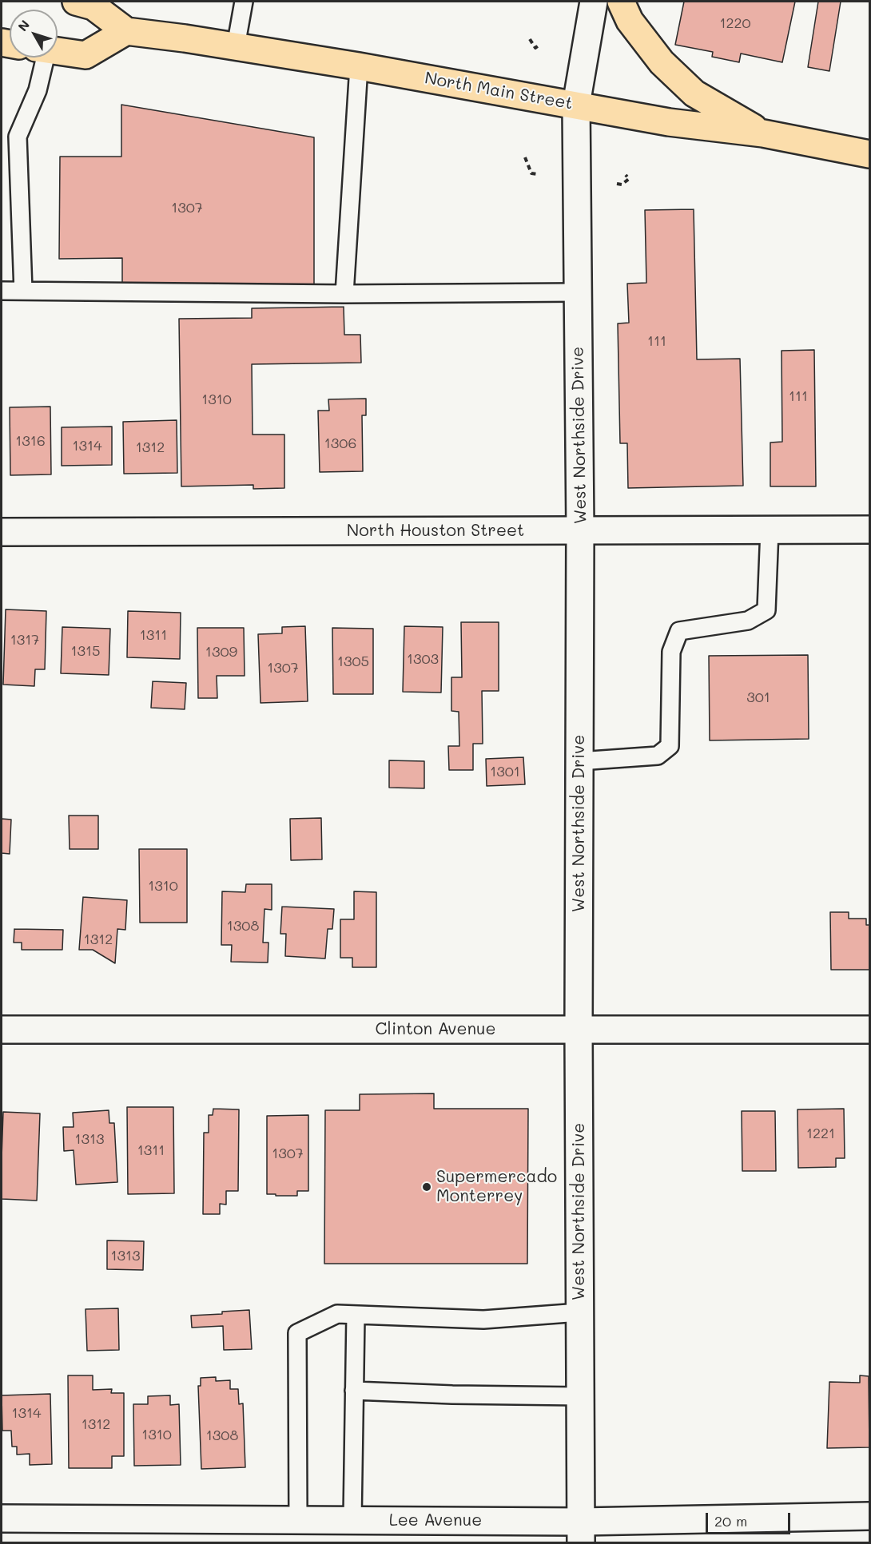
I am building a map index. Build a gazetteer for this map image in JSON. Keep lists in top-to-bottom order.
{
  "streets": {
    "main road": ["North Main Street"],
    "street": [
      "West Northside Drive",
      "North Houston Street",
      "Clinton Avenue",
      "Lee Avenue"
    ]
  },
  "crossings": [
    ["North Main Street", "West Northside Drive"],
    ["West Northside Drive", "North Houston Street"],
    ["West Northside Drive", "Clinton Avenue"],
    ["West Northside Drive", "Lee Avenue"]
  ],
  "places": ["Supermercado Monterrey"],
  "house_numbers": [
    "1220",
    "1307",
    "111",
    "111",
    "1310",
    "1316",
    "1306",
    "1314",
    "1312",
    "1311",
    "1317",
    "1315",
    "1309",
    "1303",
    "1305",
    "1307",
    "301",
    "1301",
    "1310",
    "1308",
    "1312",
    "1221",
    "1313",
    "1311",
    "1307",
    "1313",
    "1314",
    "1312",
    "1310",
    "1308"
  ],
  "scale_bar": "20 m",
  "north": "top left"
}
